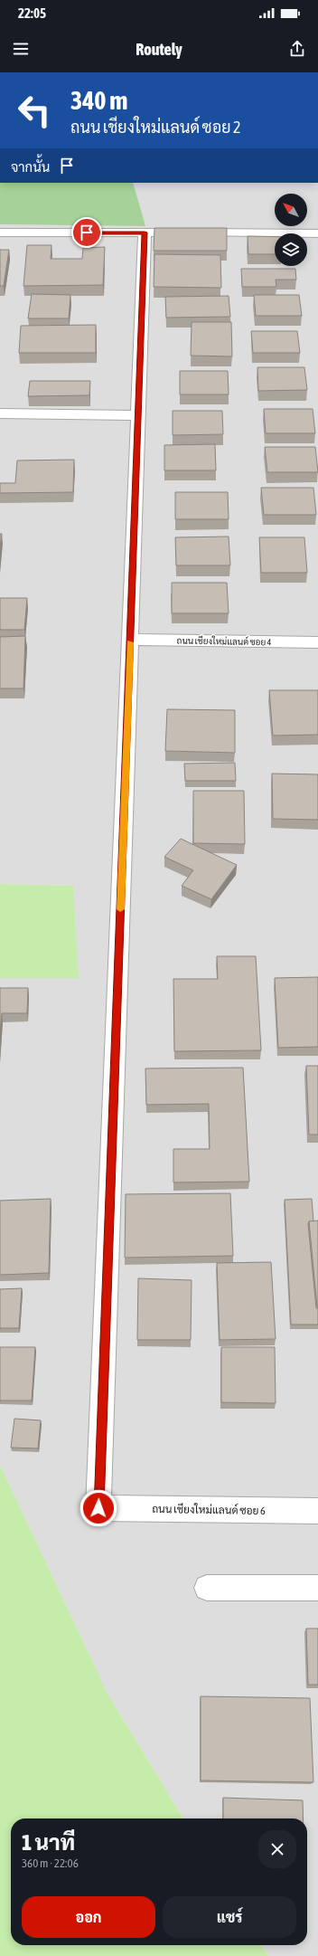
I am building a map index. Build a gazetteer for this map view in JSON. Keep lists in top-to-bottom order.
{
  "streets": {
    "street": ["ถนน เชียงใหม่แลนด์ ซอย 4", "ถนน เชียงใหม่แลนด์ ซอย 6"]
  },
  "crossings": [
    ["ถนน เชียงใหม่แลนด์ ซอย 4", "ถนน เชียงใหม่แลนด์ ซอย 6"]
  ],
  "north": "top left",
  "page": {
    "status": "22:05",
    "header": "Routely",
    "turn": ["340 m", "ถนน เชียงใหม่แลนด์ ซอย 2"],
    "then": "จากนั้น",
    "heading": ["1 นาที", "360 m · 22:06"],
    "buttons": ["ออก", "แชร์"]
  }
}
